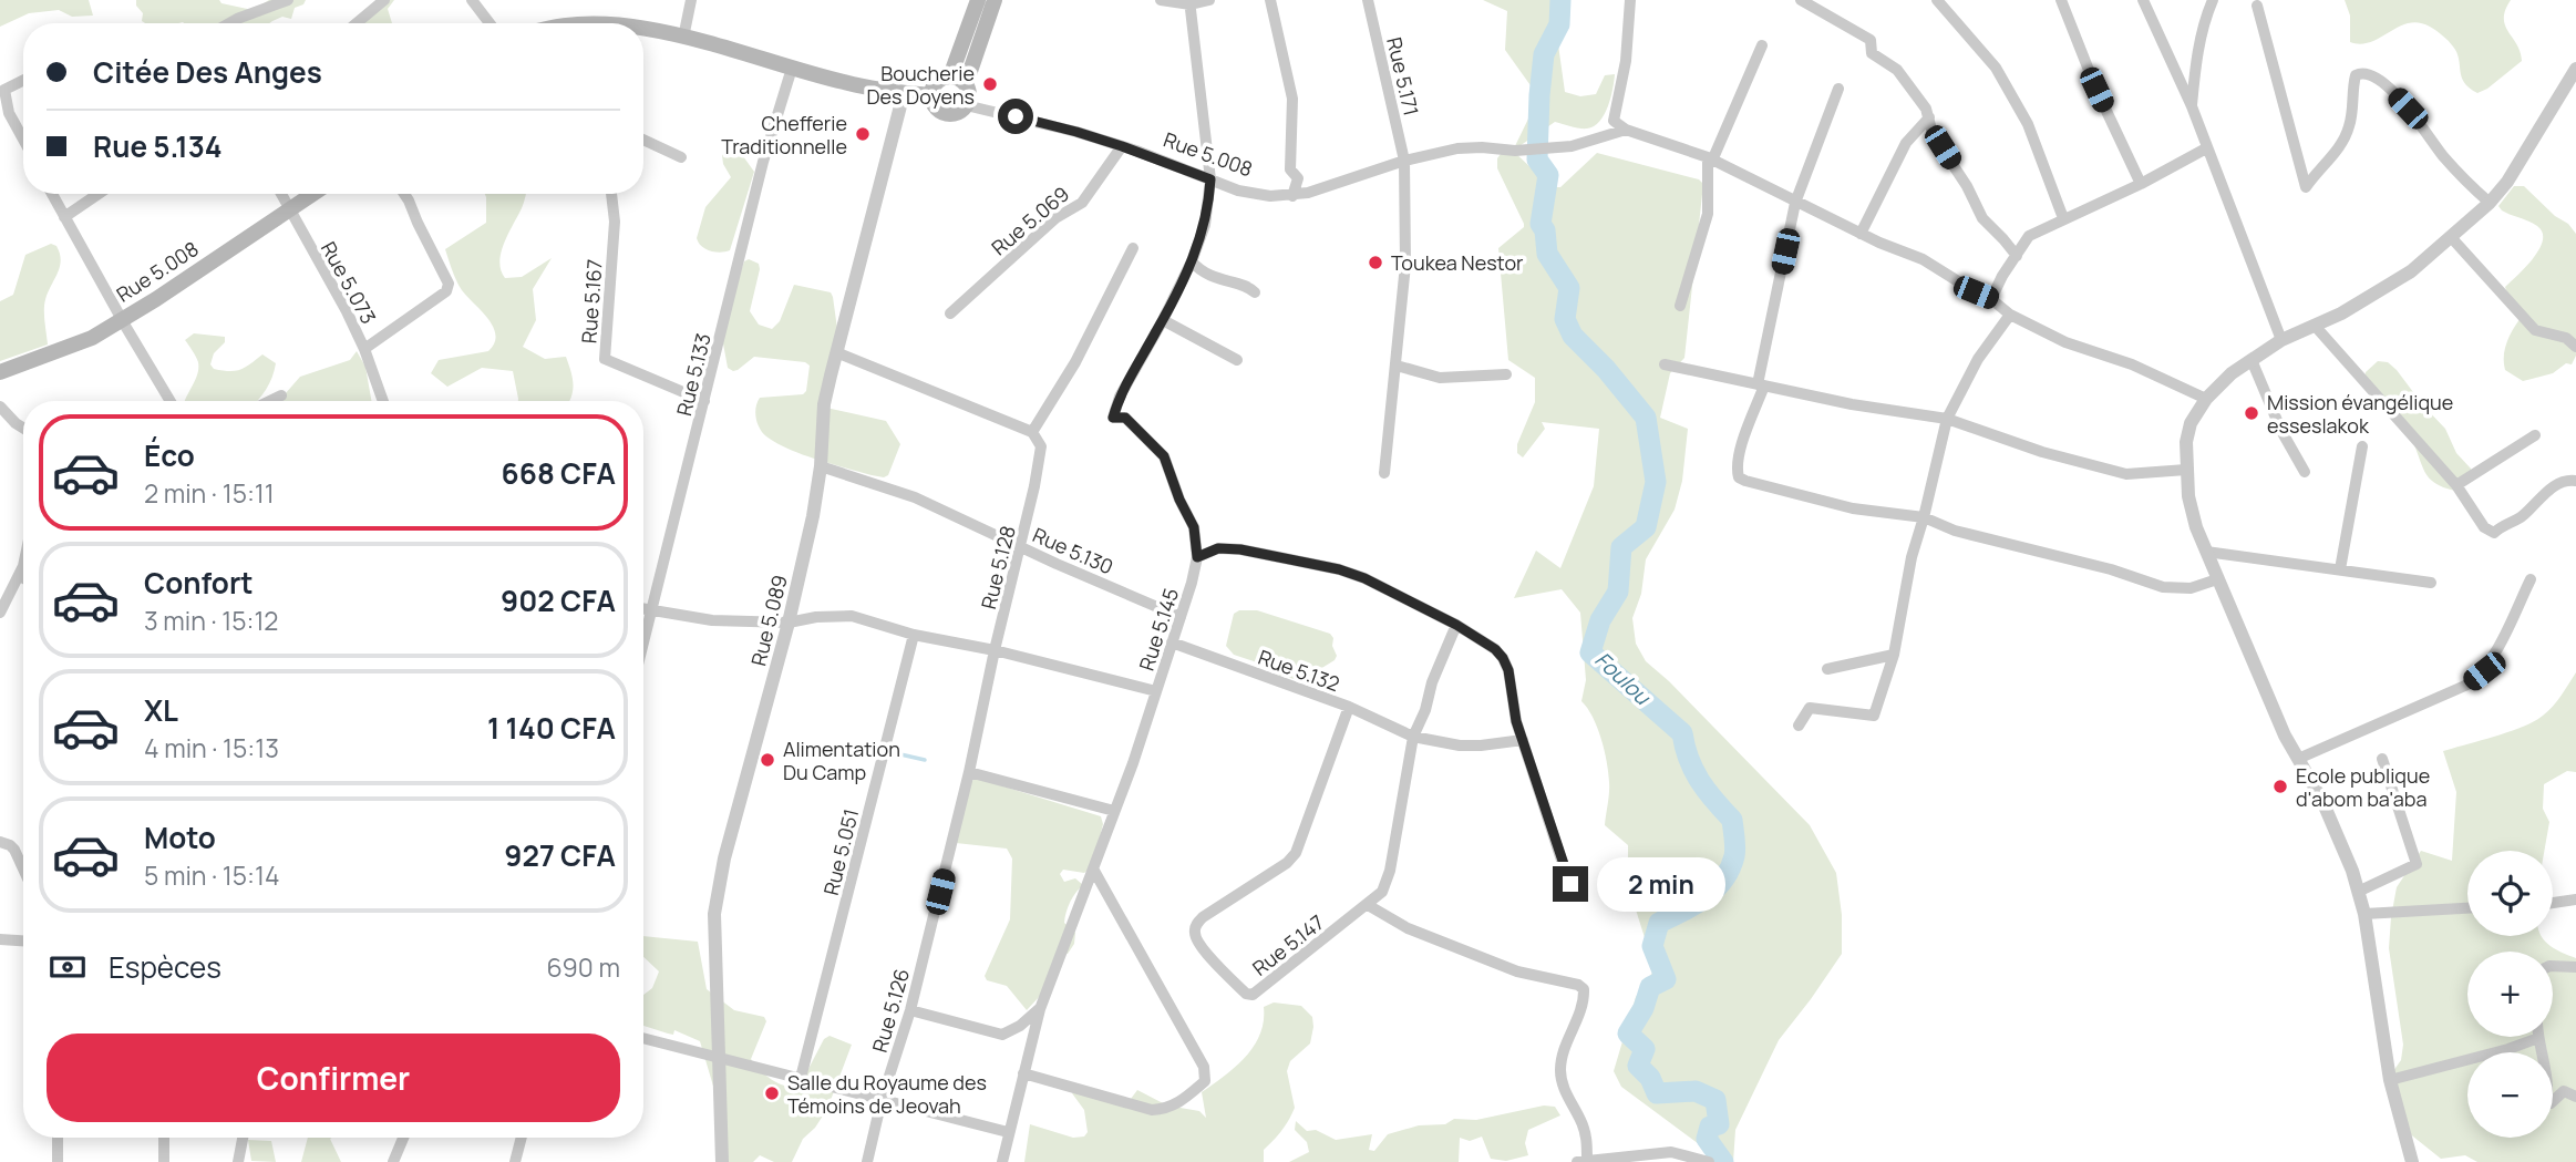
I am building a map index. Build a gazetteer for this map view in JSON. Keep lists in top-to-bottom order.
{
  "streets": {
    "main road": ["Rue 5.008"],
    "street": [
      "Rue 5.171",
      "Rue 5.069",
      "Rue 5.073",
      "Rue 5.167",
      "Rue 5.133",
      "Rue 5.130",
      "Rue 5.128",
      "Rue 5.089",
      "Rue 5.145",
      "Rue 5.132",
      "Rue 5.051",
      "Rue 5.147",
      "Rue 5.126"
    ]
  },
  "crossings": [
    ["Rue 5.171", "Rue 5.008"],
    ["Rue 5.008", "Rue 5.069"],
    ["Rue 5.008", "Rue 5.073"],
    ["Rue 5.008", "Rue 5.145"],
    ["Rue 5.167", "Rue 5.133"],
    ["Rue 5.130", "Rue 5.128"],
    ["Rue 5.130", "Rue 5.089"],
    ["Rue 5.130", "Rue 5.145"],
    ["Rue 5.128", "Rue 5.126"],
    ["Rue 5.145", "Rue 5.132"],
    ["Rue 5.132", "Rue 5.147"]
  ],
  "water": ["Foulou"],
  "places": [
    "Boucherie Des Doyens",
    "Chefferie Traditionnelle",
    "Toukea Nestor",
    "Mission évangélique esseslakok",
    "Alimentation Du Camp",
    "Ecole publique d'abom ba'aba",
    "Salle du Royaume des Témoins de Jeovah"
  ],
  "page": {
    "banner": ["Citée Des Anges", "Rue 5.134"],
    "list": [
      {
        "name": "Éco",
        "note": "2 min · 15:11",
        "value": "668 CFA"
      },
      {
        "name": "Confort",
        "note": "3 min · 15:12",
        "value": "902 CFA"
      },
      {
        "name": "XL",
        "note": "4 min · 15:13",
        "value": "1 140 CFA"
      },
      {
        "name": "Moto",
        "note": "5 min · 15:14",
        "value": "927 CFA"
      }
    ],
    "map_buttons": ["+", "−"],
    "bubble": "2 min",
    "pay": ["Espèces", "690 m"],
    "buttons": "Confirmer"
  }
}
